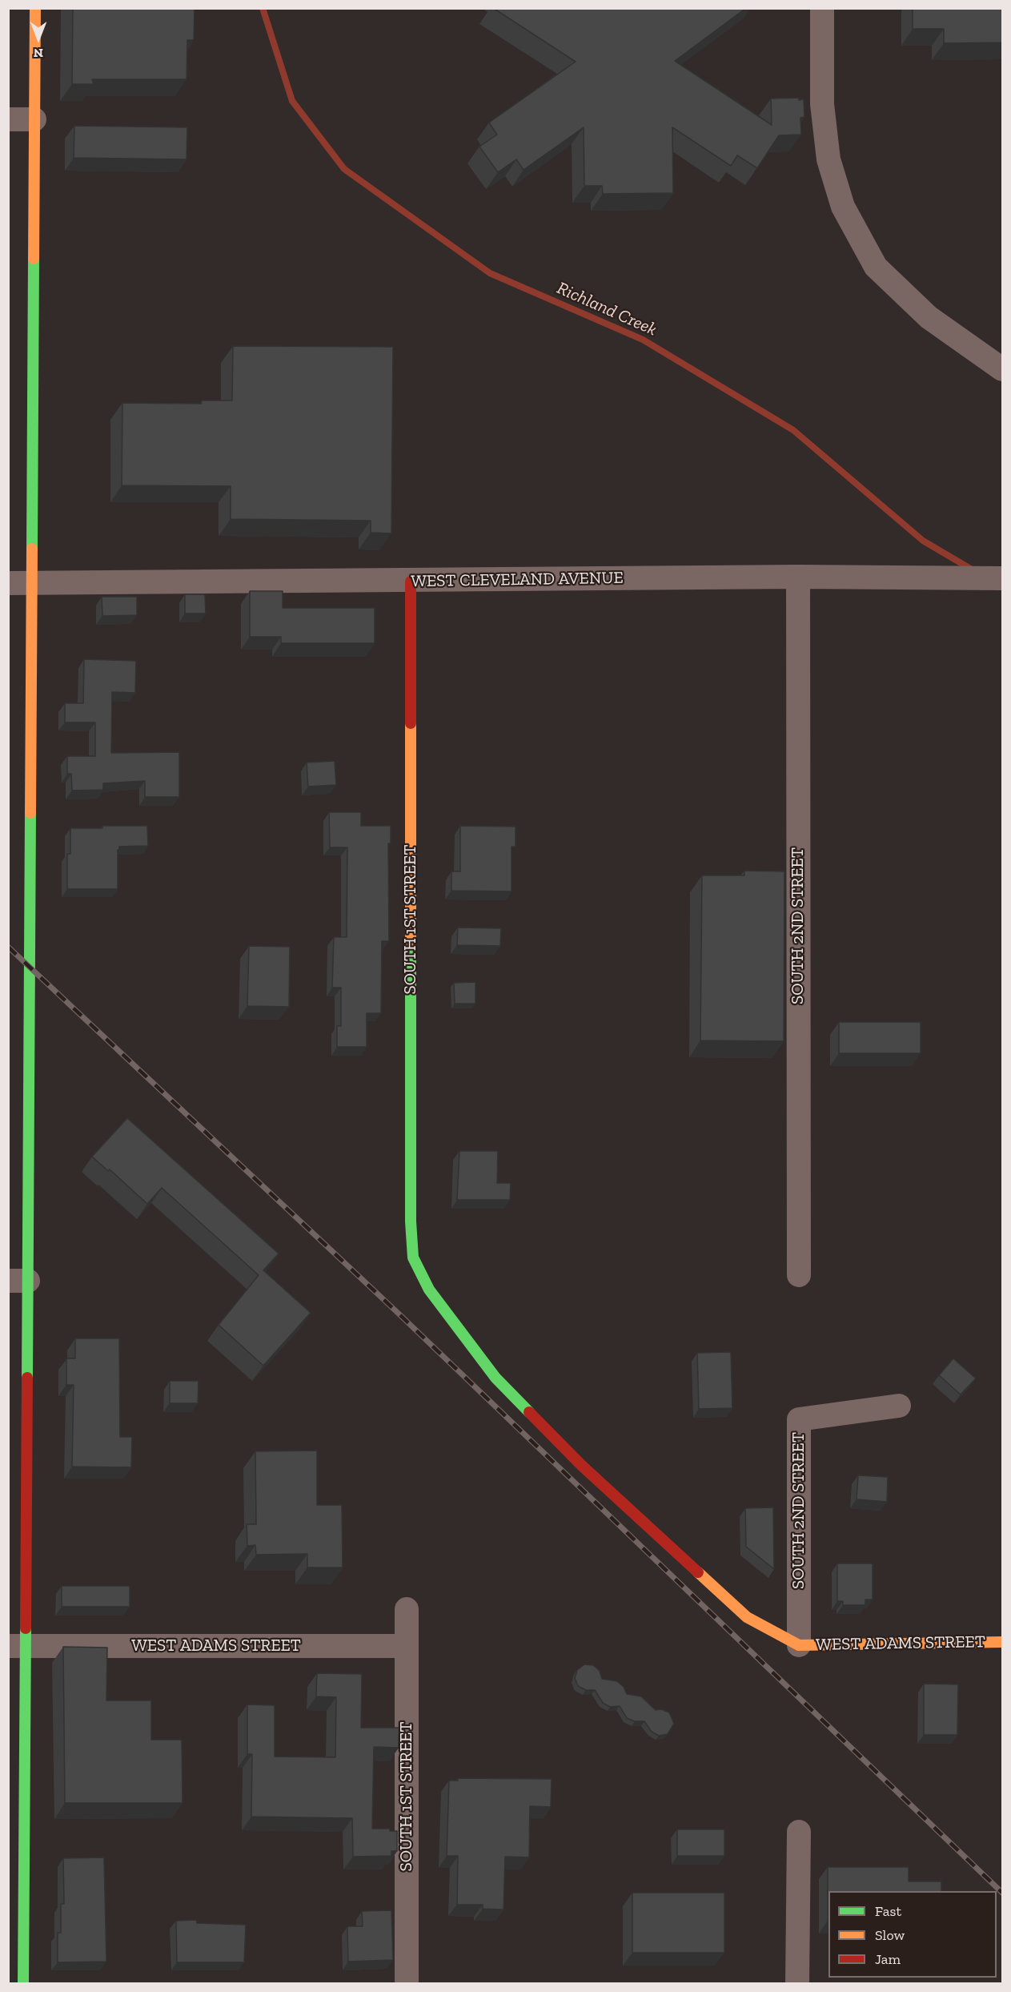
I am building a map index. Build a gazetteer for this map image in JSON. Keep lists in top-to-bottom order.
{
  "streets": {
    "main road": ["SOUTH 1ST STREET", "WEST ADAMS STREET"],
    "street": ["WEST CLEVELAND AVENUE", "SOUTH 2ND STREET"]
  },
  "crossings": [
    ["WEST CLEVELAND AVENUE", "SOUTH 1ST STREET"],
    ["WEST CLEVELAND AVENUE", "SOUTH 2ND STREET"],
    ["SOUTH 1ST STREET", "SOUTH 2ND STREET"],
    ["SOUTH 1ST STREET", "WEST ADAMS STREET"],
    ["SOUTH 2ND STREET", "WEST ADAMS STREET"]
  ],
  "water": ["Richland Creek"],
  "legend": ["Fast", "Slow", "Jam"],
  "north": "bottom"
}
